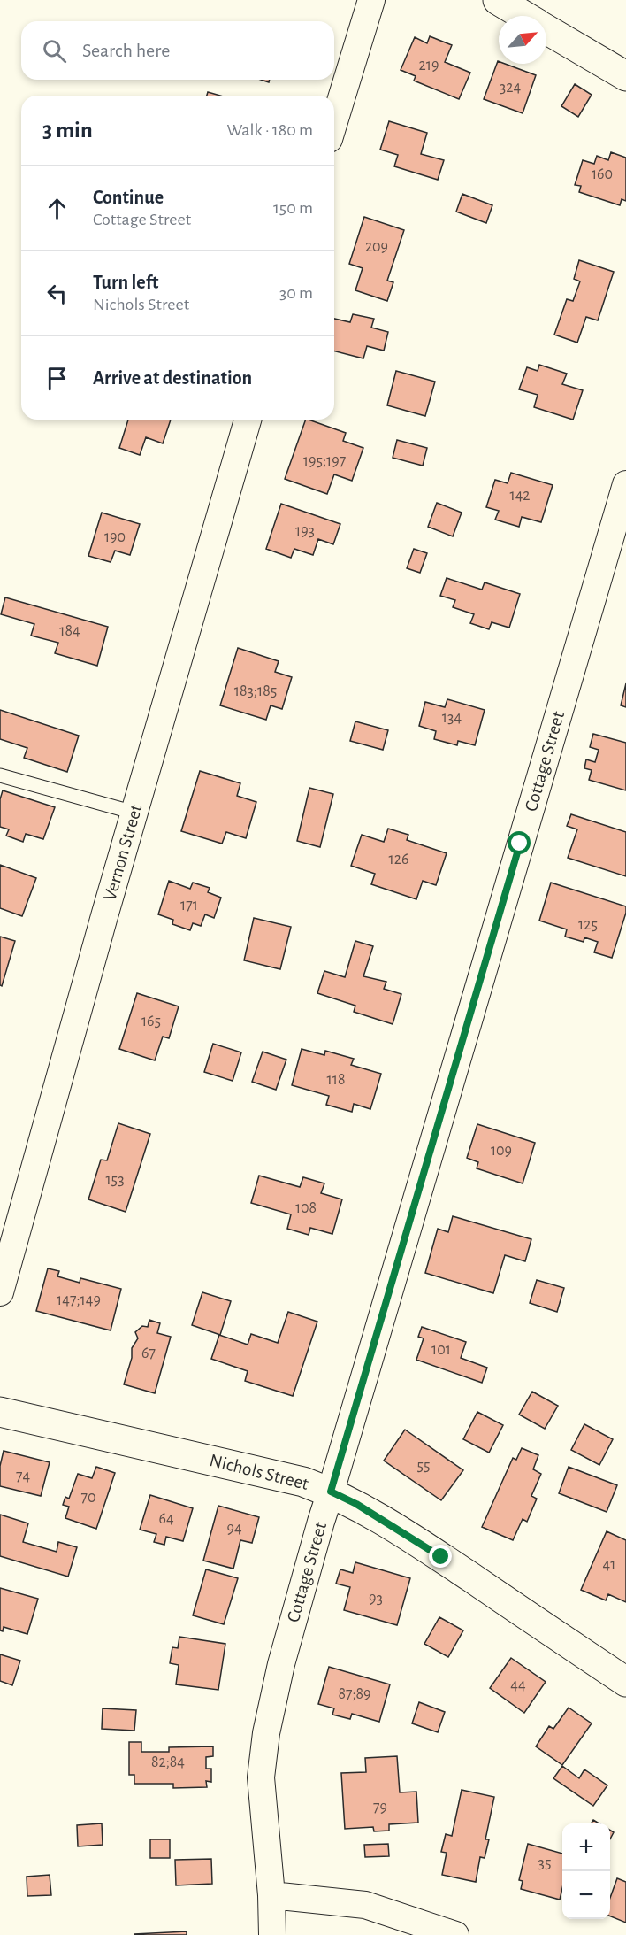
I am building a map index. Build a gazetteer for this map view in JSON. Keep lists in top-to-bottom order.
{
  "streets": {
    "main road": ["Nichols Street"],
    "street": ["Cottage Street", "Vernon Street"]
  },
  "crossings": [
    ["Cottage Street", "Nichols Street"]
  ],
  "house_numbers": [
    "219",
    "324",
    "160",
    "209",
    "195;197",
    "142",
    "193",
    "190",
    "184",
    "183;185",
    "134",
    "126",
    "171",
    "125",
    "165",
    "118",
    "109",
    "153",
    "108",
    "147;149",
    "101",
    "67",
    "55",
    "74",
    "70",
    "64",
    "94",
    "41",
    "93",
    "44",
    "87;89",
    "82;84",
    "79",
    "35"
  ],
  "north": "top right",
  "page": {
    "search": "Search here",
    "heading": ["3 min", "Walk · 180 m"],
    "list": [
      ["Continue", "Cottage Street", "150 m"],
      ["Turn left", "Nichols Street", "30 m"],
      "Arrive at destination"
    ],
    "map_buttons": ["+", "−"]
  }
}
